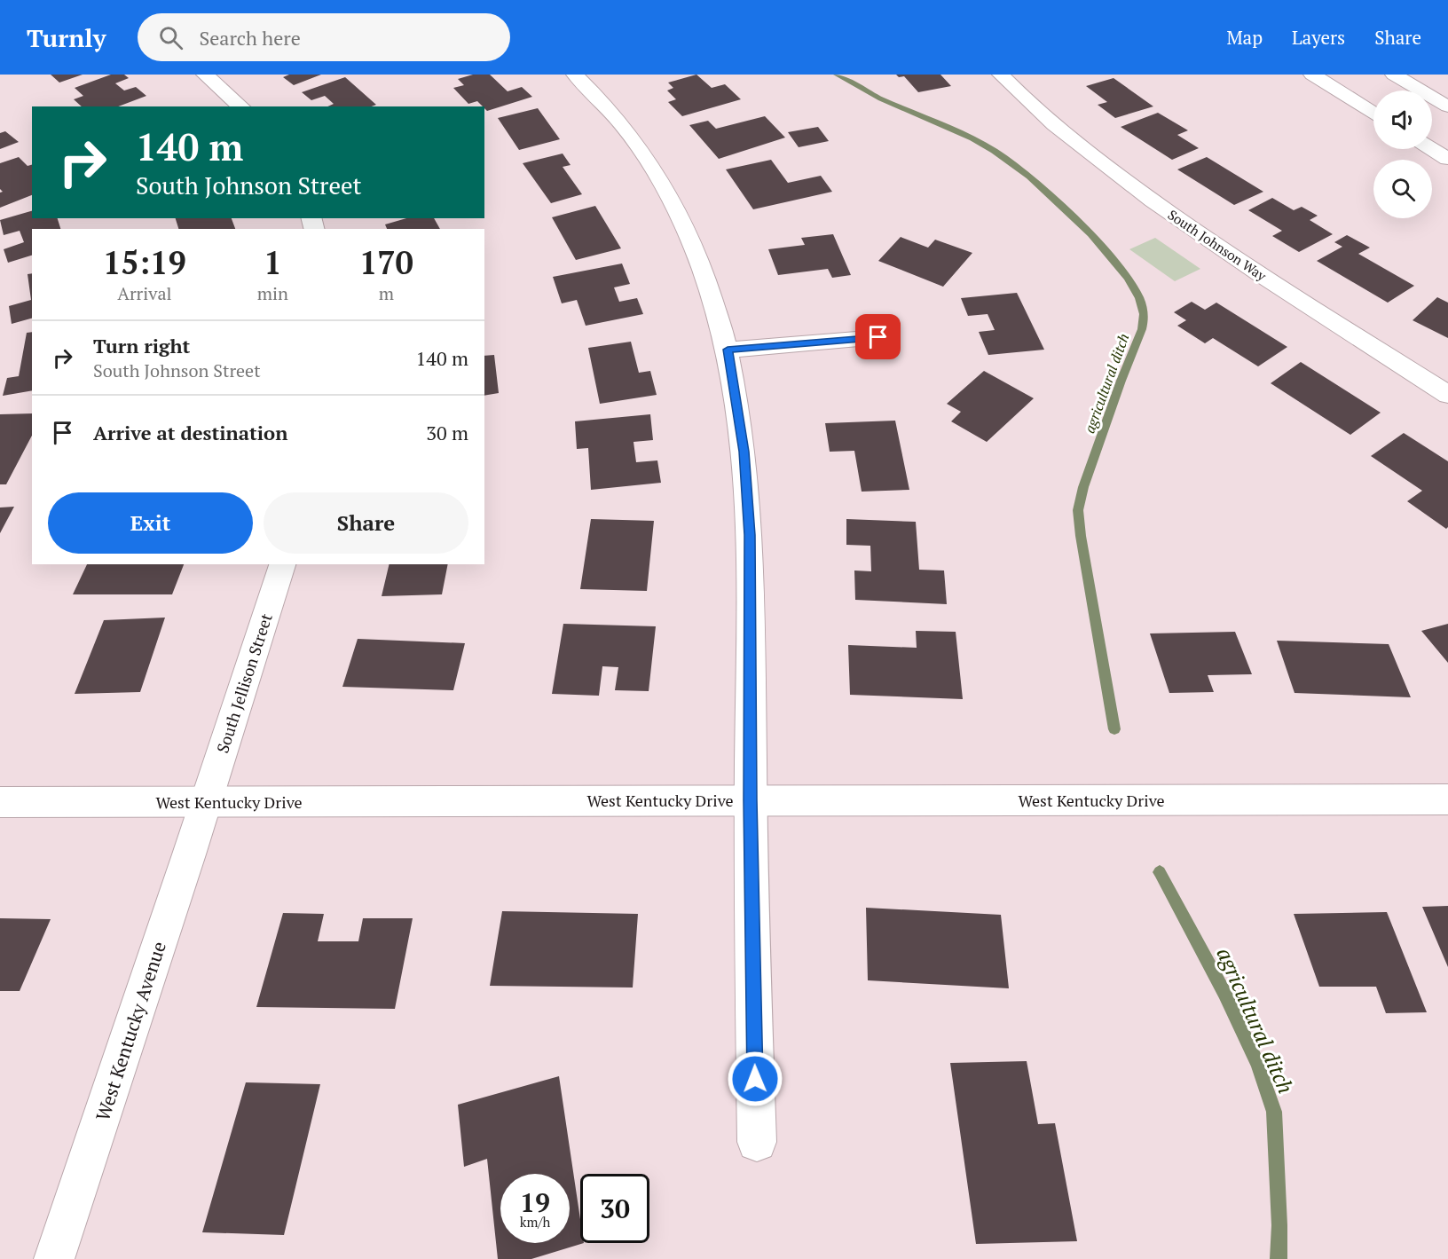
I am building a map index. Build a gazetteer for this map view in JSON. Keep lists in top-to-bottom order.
{
  "streets": {
    "street": [
      "South Johnson Way",
      "South Jellison Street",
      "West Kentucky Drive",
      "West Kentucky Avenue"
    ]
  },
  "crossings": [
    ["South Jellison Street", "West Kentucky Drive"],
    ["South Jellison Street", "West Kentucky Avenue"],
    ["West Kentucky Drive", "West Kentucky Avenue"]
  ],
  "water": ["agricultural ditch"],
  "page": {
    "header": "Turnly",
    "search": "Search here",
    "nav": ["Map", "Layers", "Share"],
    "turn": ["140 m", "South Johnson Street"],
    "eta": [
      "15:19",
      "Arrival",
      "1",
      "min",
      "170",
      "m"
    ],
    "list": [
      {
        "name": "Turn right",
        "note": "South Johnson Street",
        "value": "140 m"
      },
      {
        "name": "Arrive at destination",
        "value": "30 m"
      }
    ],
    "buttons": ["Exit", "Share"],
    "speed": "19 km/h",
    "limit": "30"
  }
}
